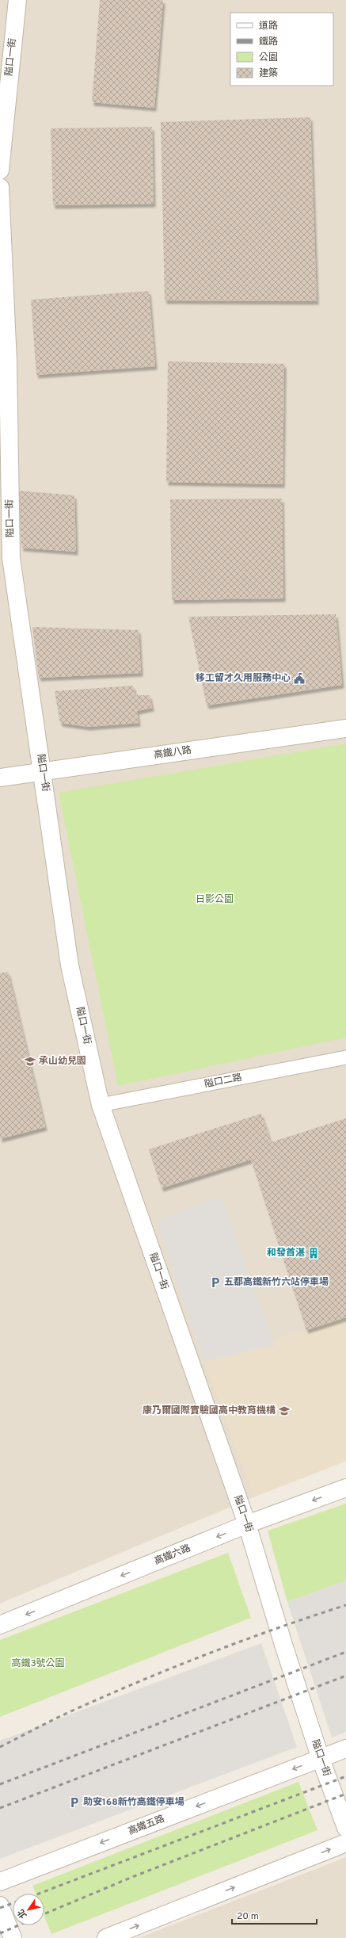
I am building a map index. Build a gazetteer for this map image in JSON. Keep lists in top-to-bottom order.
{
  "streets": {
    "street": [
      "隘口一街",
      "高鐵八路",
      "高鐵六路",
      "高鐵五路"
    ],
    "lane": ["隘口二路"]
  },
  "crossings": [
    ["隘口一街", "高鐵八路"],
    ["隘口一街", "隘口二路"],
    ["隘口一街", "高鐵六路"],
    ["隘口一街", "高鐵五路"]
  ],
  "one_way": ["高鐵六路"],
  "parks": ["日影公園", "高鐵3號公園"],
  "places": {
    "public building": ["移工留才久用服務中心"],
    "school or university": ["承山幼兒園", "康乃爾國際實驗國高中教育機構"],
    "building": ["和發首湛"],
    "parking": ["五都高鐵新竹六站停車場", "助安168新竹高鐵停車場"]
  },
  "legend": [
    "道路",
    "鐵路",
    "公園",
    "建築"
  ],
  "scale_bar": "20 m",
  "north": "bottom left"
}
